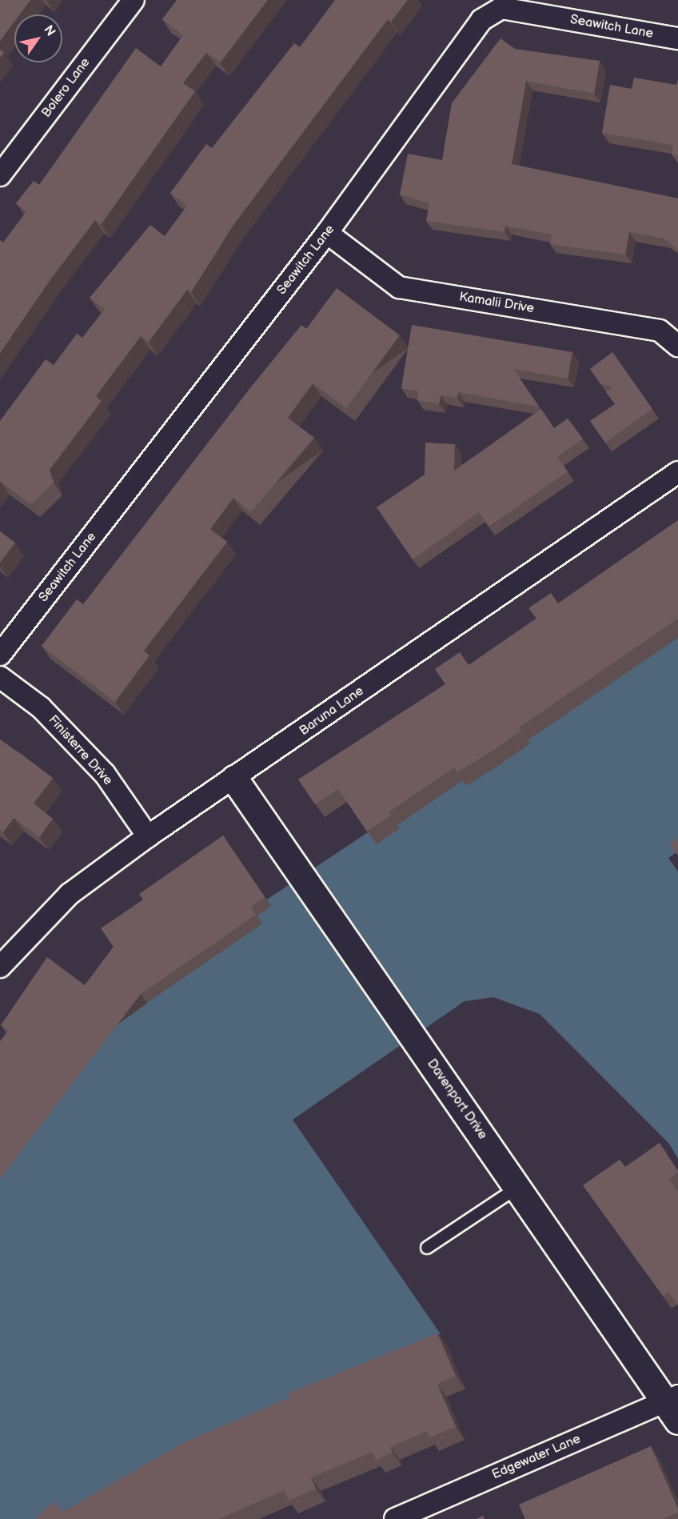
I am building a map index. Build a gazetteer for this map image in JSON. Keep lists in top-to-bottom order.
{
  "streets": {
    "street": [
      "Seawitch Lane",
      "Bolero Lane",
      "Kamalii Drive",
      "Baruna Lane",
      "Finisterre Drive",
      "Davenport Drive",
      "Edgewater Lane"
    ]
  },
  "crossings": [
    ["Seawitch Lane", "Kamalii Drive"],
    ["Baruna Lane", "Finisterre Drive"],
    ["Baruna Lane", "Davenport Drive"],
    ["Davenport Drive", "Edgewater Lane"]
  ],
  "north": "top right"
}
